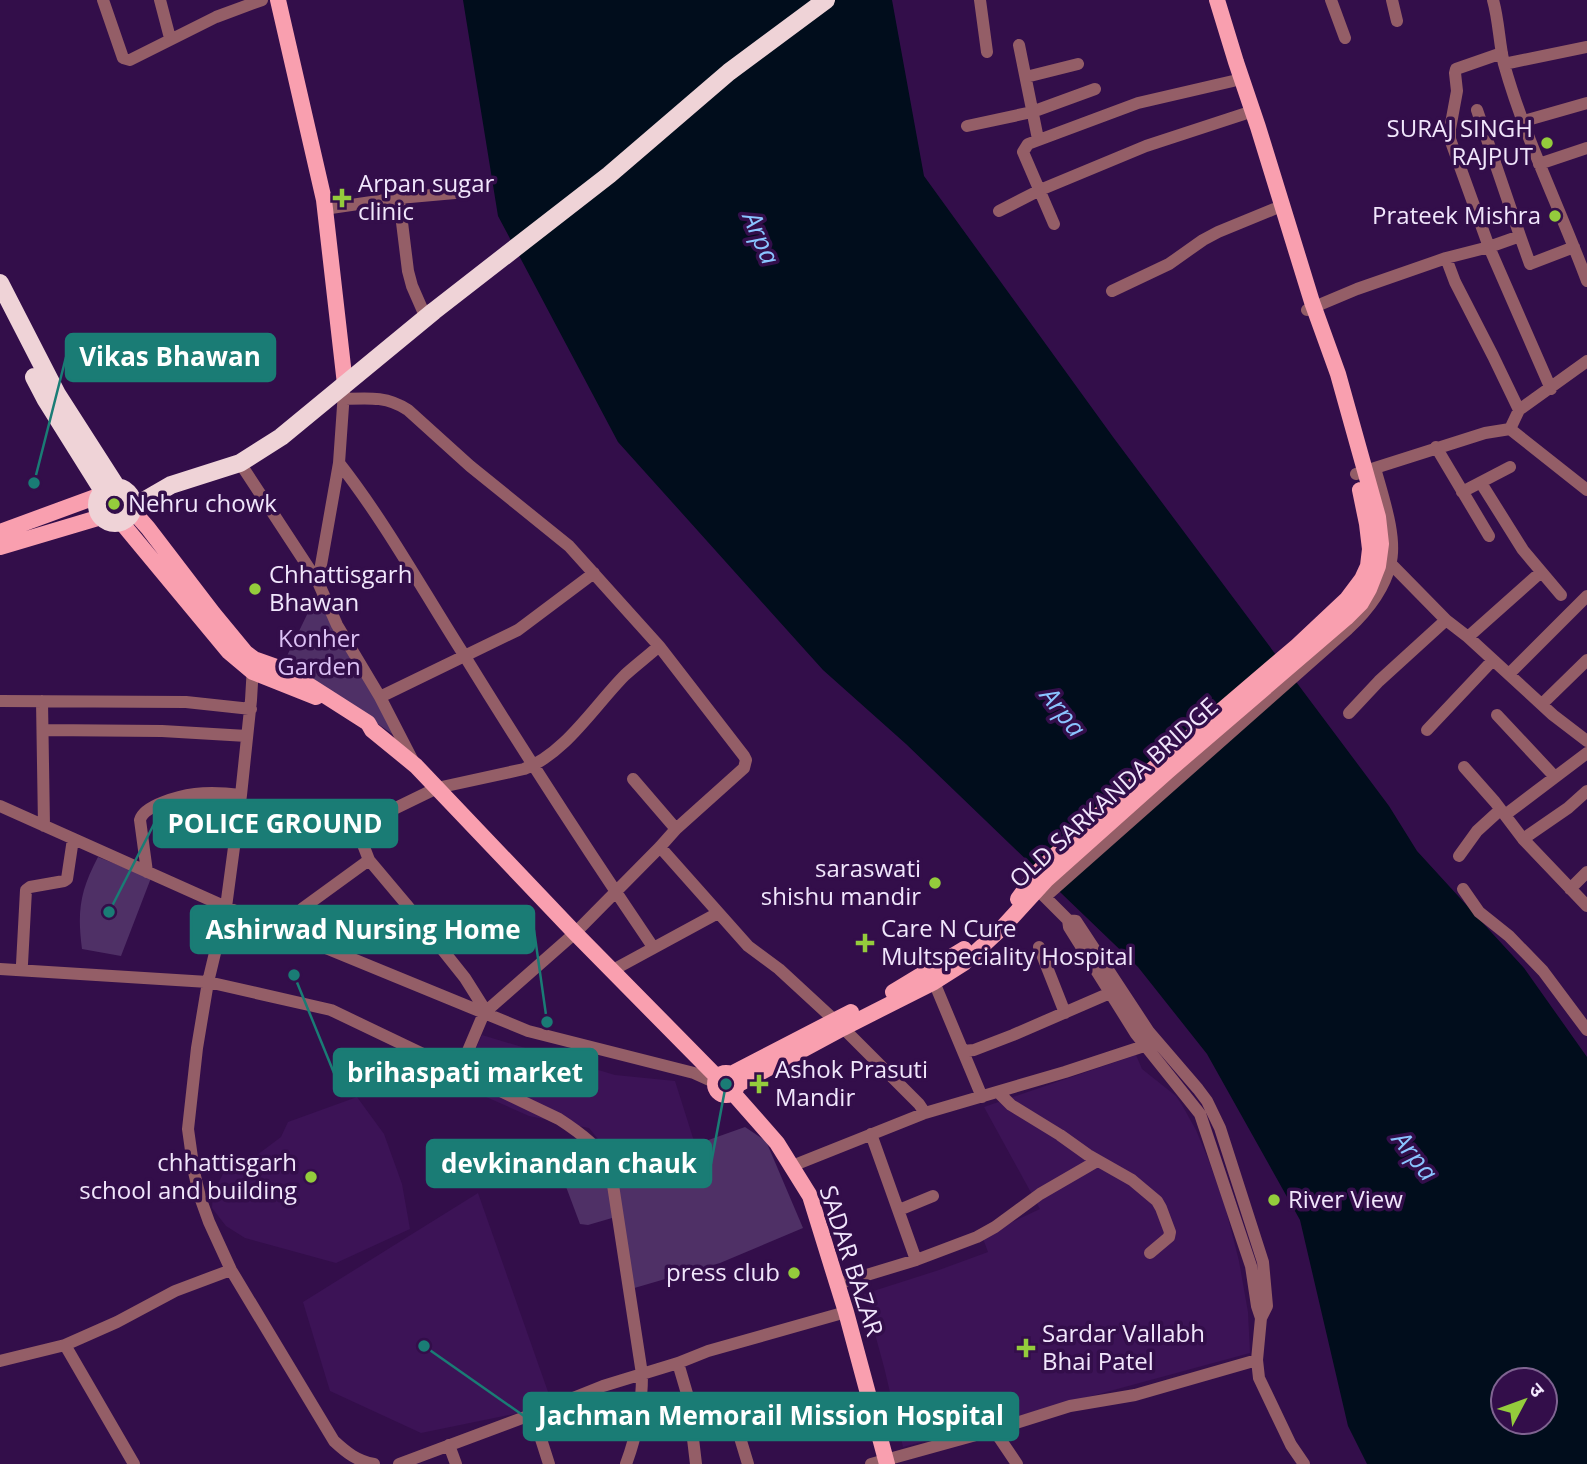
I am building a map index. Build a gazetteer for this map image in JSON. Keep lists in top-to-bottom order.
{
  "streets": {
    "main road": ["OLD SARKANDA BRIDGE", "SADAR BAZAR"]
  },
  "crossings": [
    ["OLD SARKANDA BRIDGE", "SADAR BAZAR"]
  ],
  "water": ["Arpa"],
  "parks": ["Konher Garden"],
  "places": {
    "other": [
      "SURAJ SINGH RAJPUT",
      "Prateek Mishra",
      "Vikas Bhawan",
      "Nehru chowk",
      "Chhattisgarh Bhawan",
      "saraswati shishu mandir",
      "POLICE GROUND",
      "brihaspati market",
      "Ashirwad Nursing Home",
      "devkinandan chauk",
      "chhattisgarh school and building",
      "River View",
      "press club",
      "Jachman Memorail Mission Hospital"
    ],
    "health": [
      "Arpan sugar clinic",
      "Care N Cure Multspeciality Hospital",
      "Ashok Prasuti Mandir",
      "Sardar Vallabh Bhai Patel"
    ]
  },
  "north": "top right"
}
